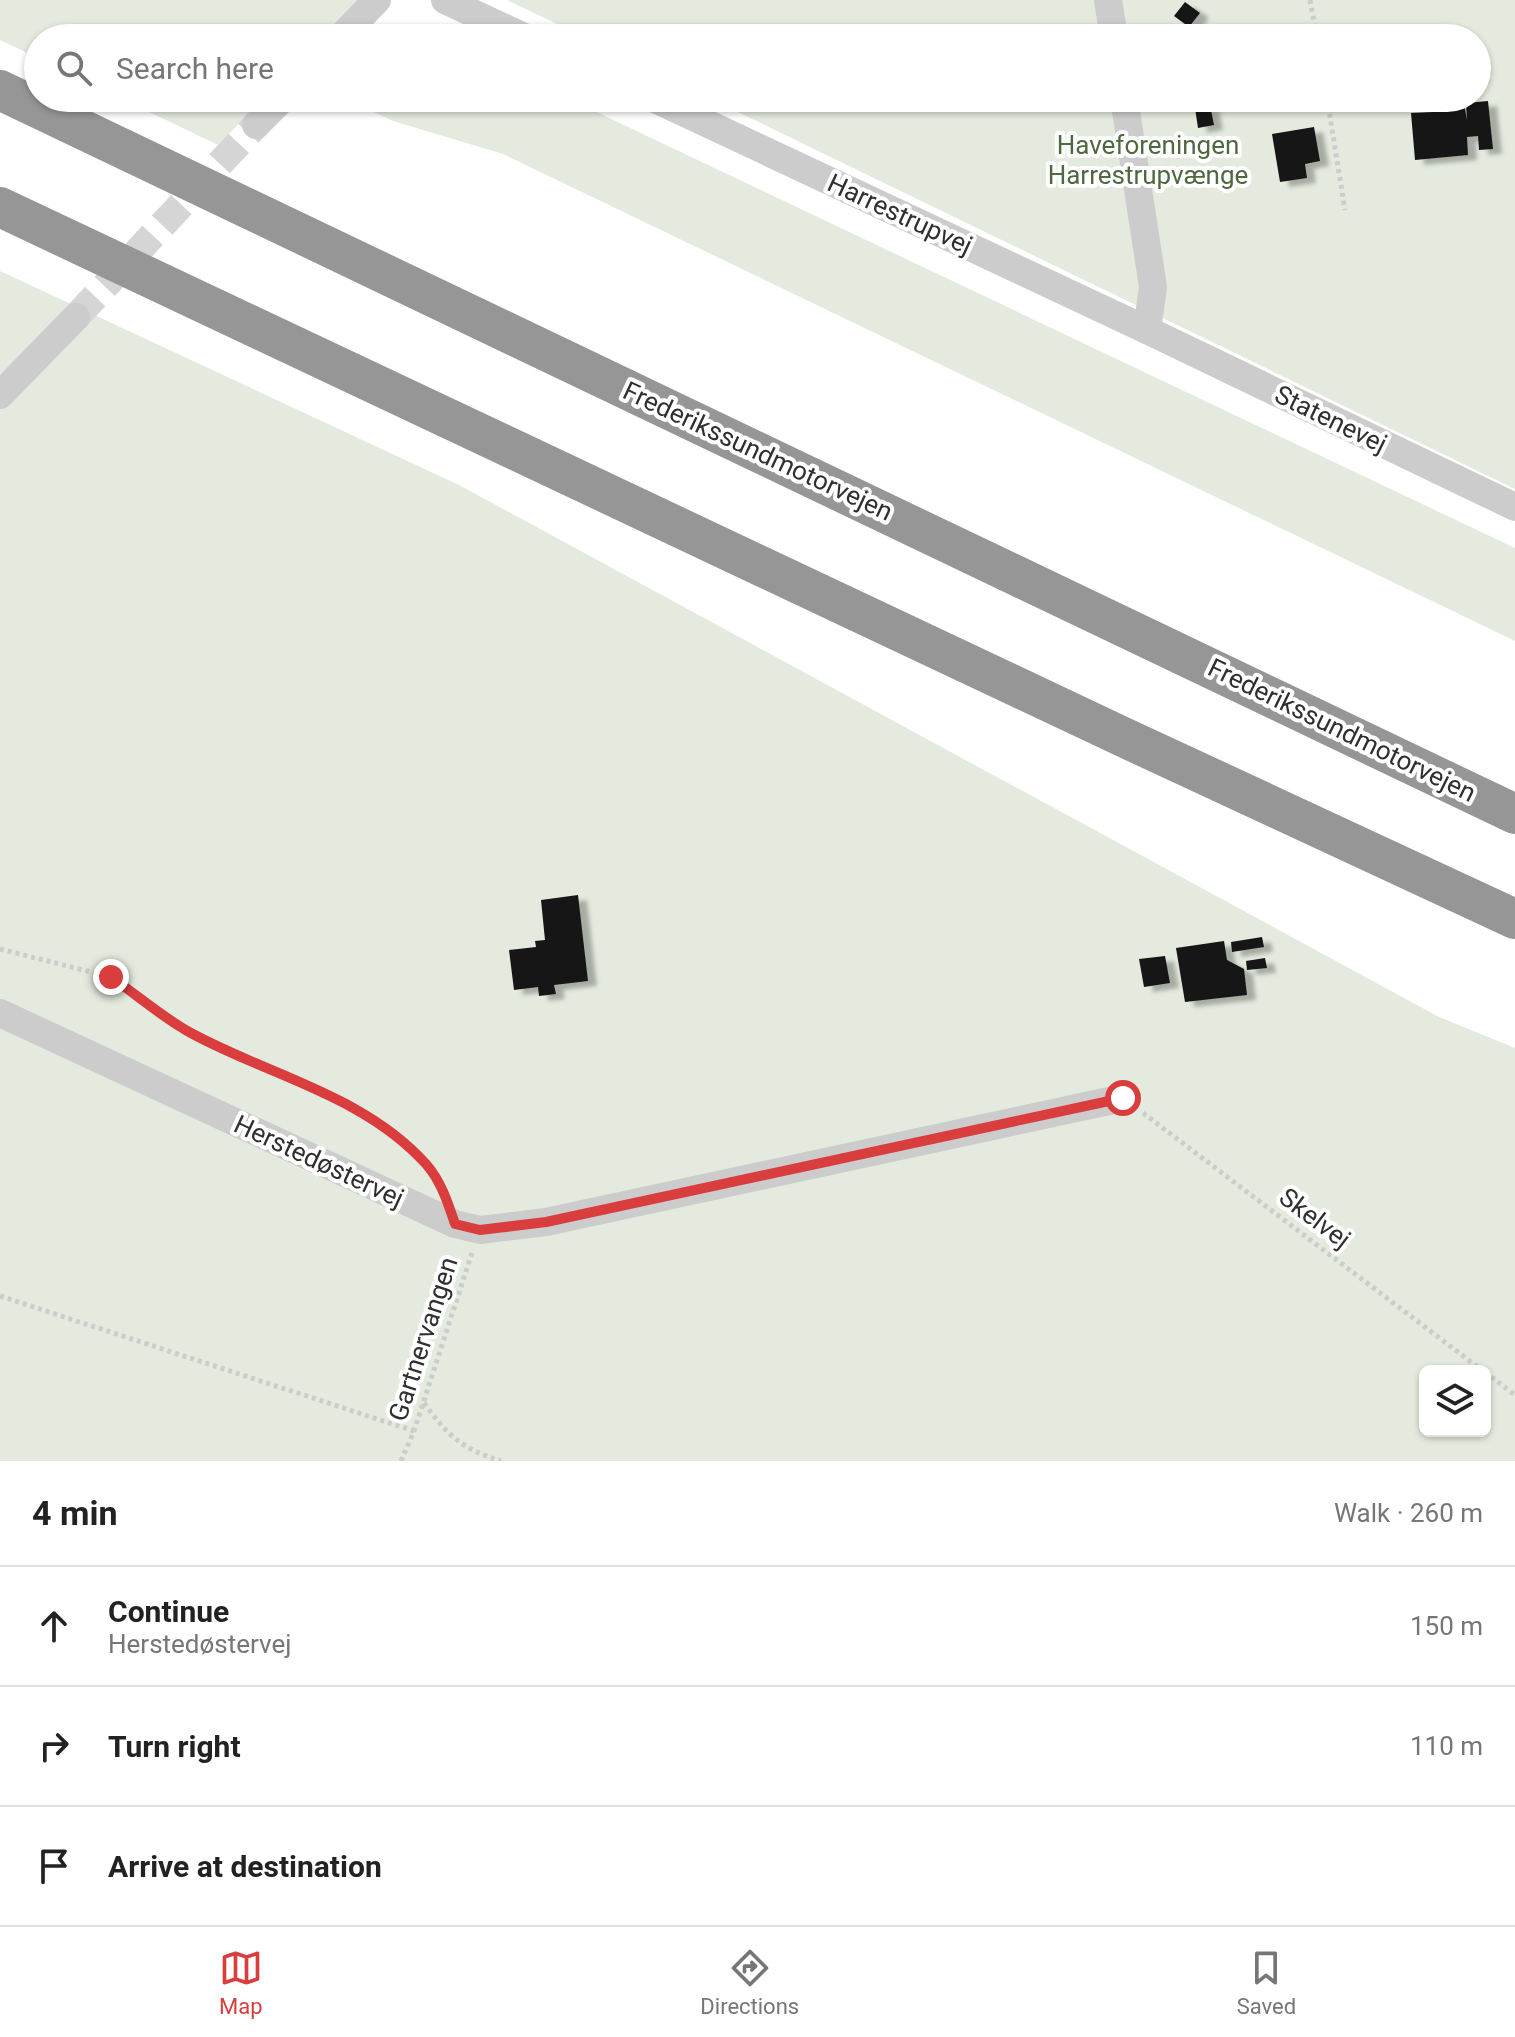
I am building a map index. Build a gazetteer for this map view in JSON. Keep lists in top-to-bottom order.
{
  "streets": {
    "highway": ["Frederikssundmotorvejen"],
    "street": ["Harrestrupvej", "Statenevej", "Herstedøstervej"],
    "path": ["Skelvej", "Gartnervangen"]
  },
  "crossings": [
    ["Harrestrupvej", "Statenevej"],
    ["Herstedøstervej", "Gartnervangen"]
  ],
  "parks": ["Haveforeningen Harrestrupvænge"],
  "page": {
    "search": "Search here",
    "heading": ["4 min", "Walk · 260 m"],
    "list": [
      ["Continue", "Herstedøstervej", "150 m"],
      ["Turn right", "110 m"],
      "Arrive at destination"
    ],
    "nav": ["Map", "Directions", "Saved"]
  }
}
